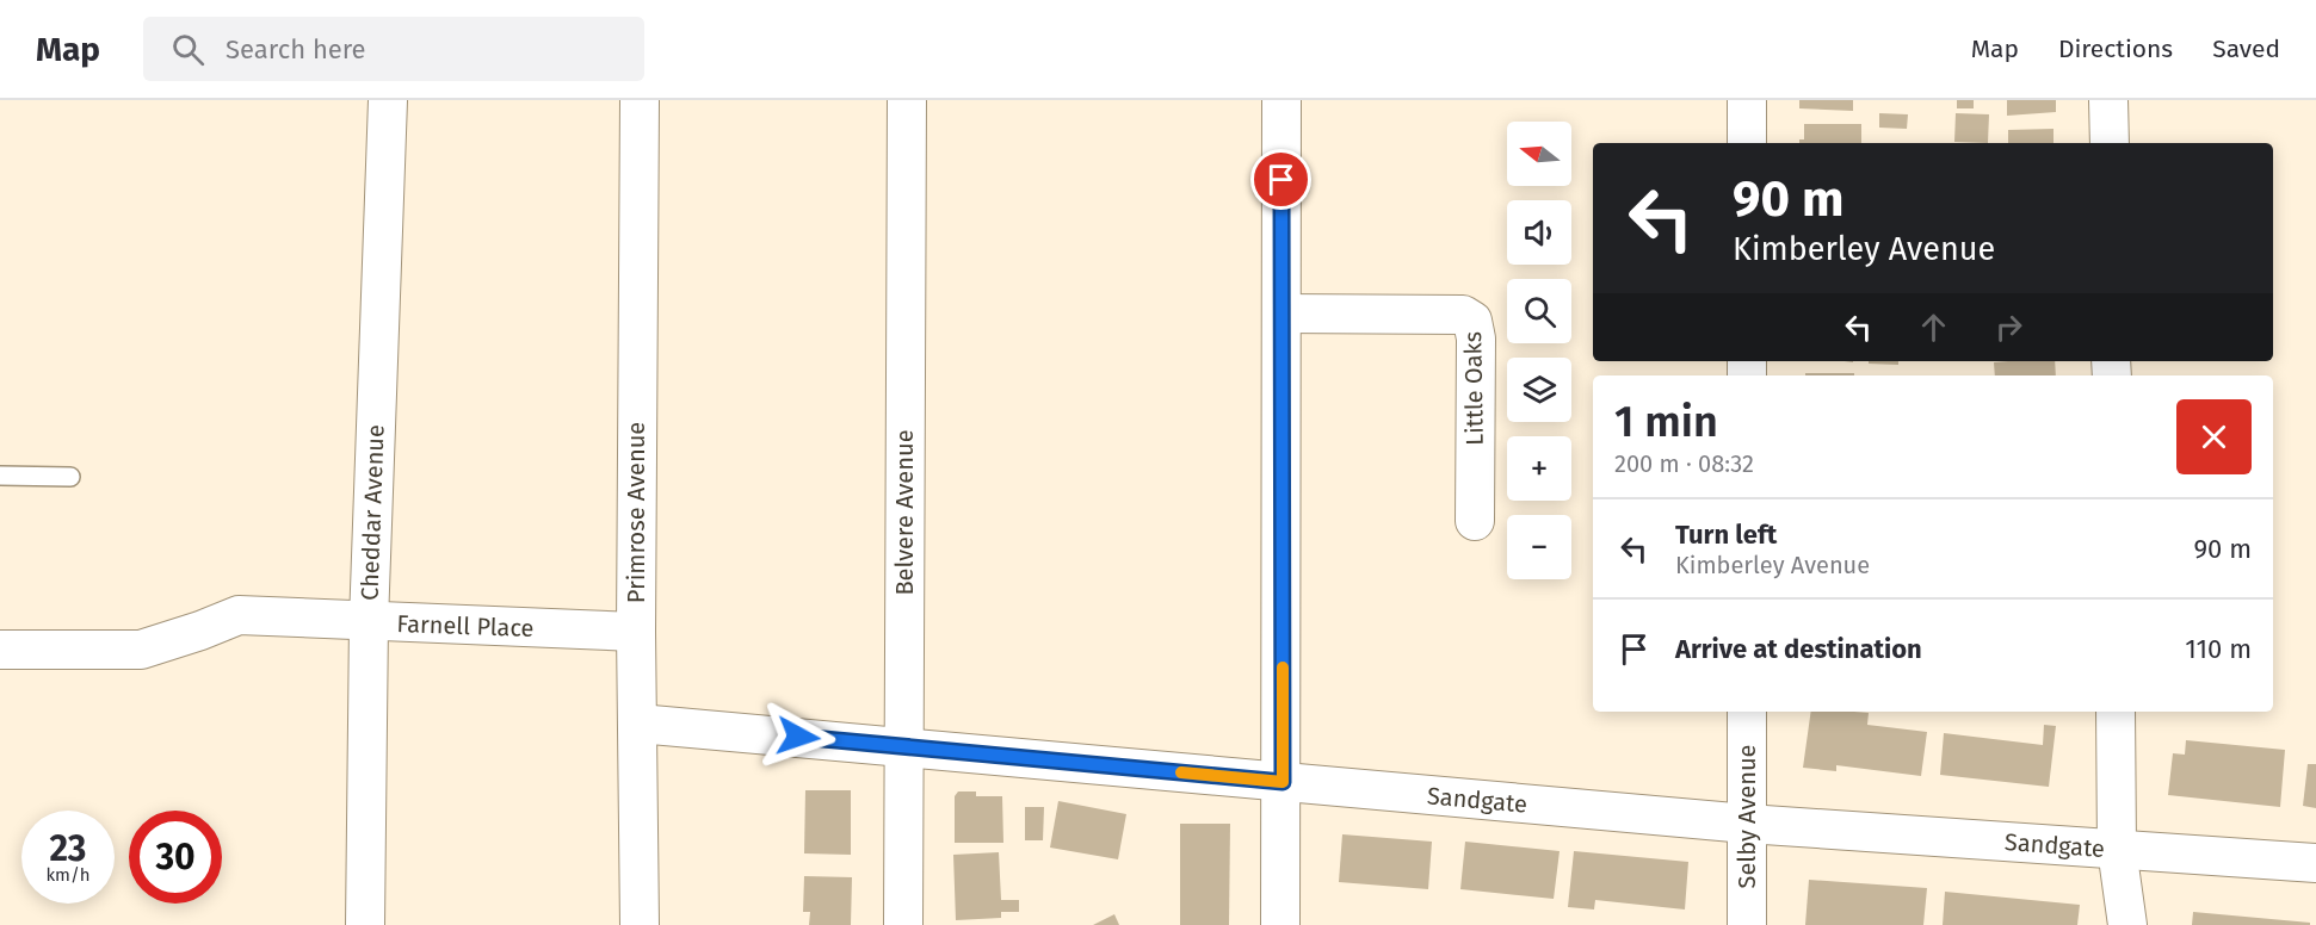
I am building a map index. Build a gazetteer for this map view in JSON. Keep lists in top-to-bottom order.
{
  "streets": {
    "street": [
      "Little Oaks",
      "Cheddar Avenue",
      "Primrose Avenue",
      "Belvere Avenue",
      "Farnell Place",
      "Sandgate",
      "Selby Avenue"
    ]
  },
  "crossings": [
    ["Cheddar Avenue", "Farnell Place"],
    ["Primrose Avenue", "Farnell Place"],
    ["Primrose Avenue", "Sandgate"],
    ["Belvere Avenue", "Sandgate"],
    ["Sandgate", "Selby Avenue"]
  ],
  "north": "left",
  "page": {
    "header": "Map",
    "search": "Search here",
    "nav": ["Map", "Directions", "Saved"],
    "map_buttons": ["+", "−"],
    "turn": ["90 m", "Kimberley Avenue"],
    "heading": ["1 min", "200 m · 08:32"],
    "list": [
      {
        "name": "Turn left",
        "note": "Kimberley Avenue",
        "value": "90 m"
      },
      {
        "name": "Arrive at destination",
        "value": "110 m"
      }
    ],
    "speed": "23 km/h",
    "limit": "30"
  }
}
